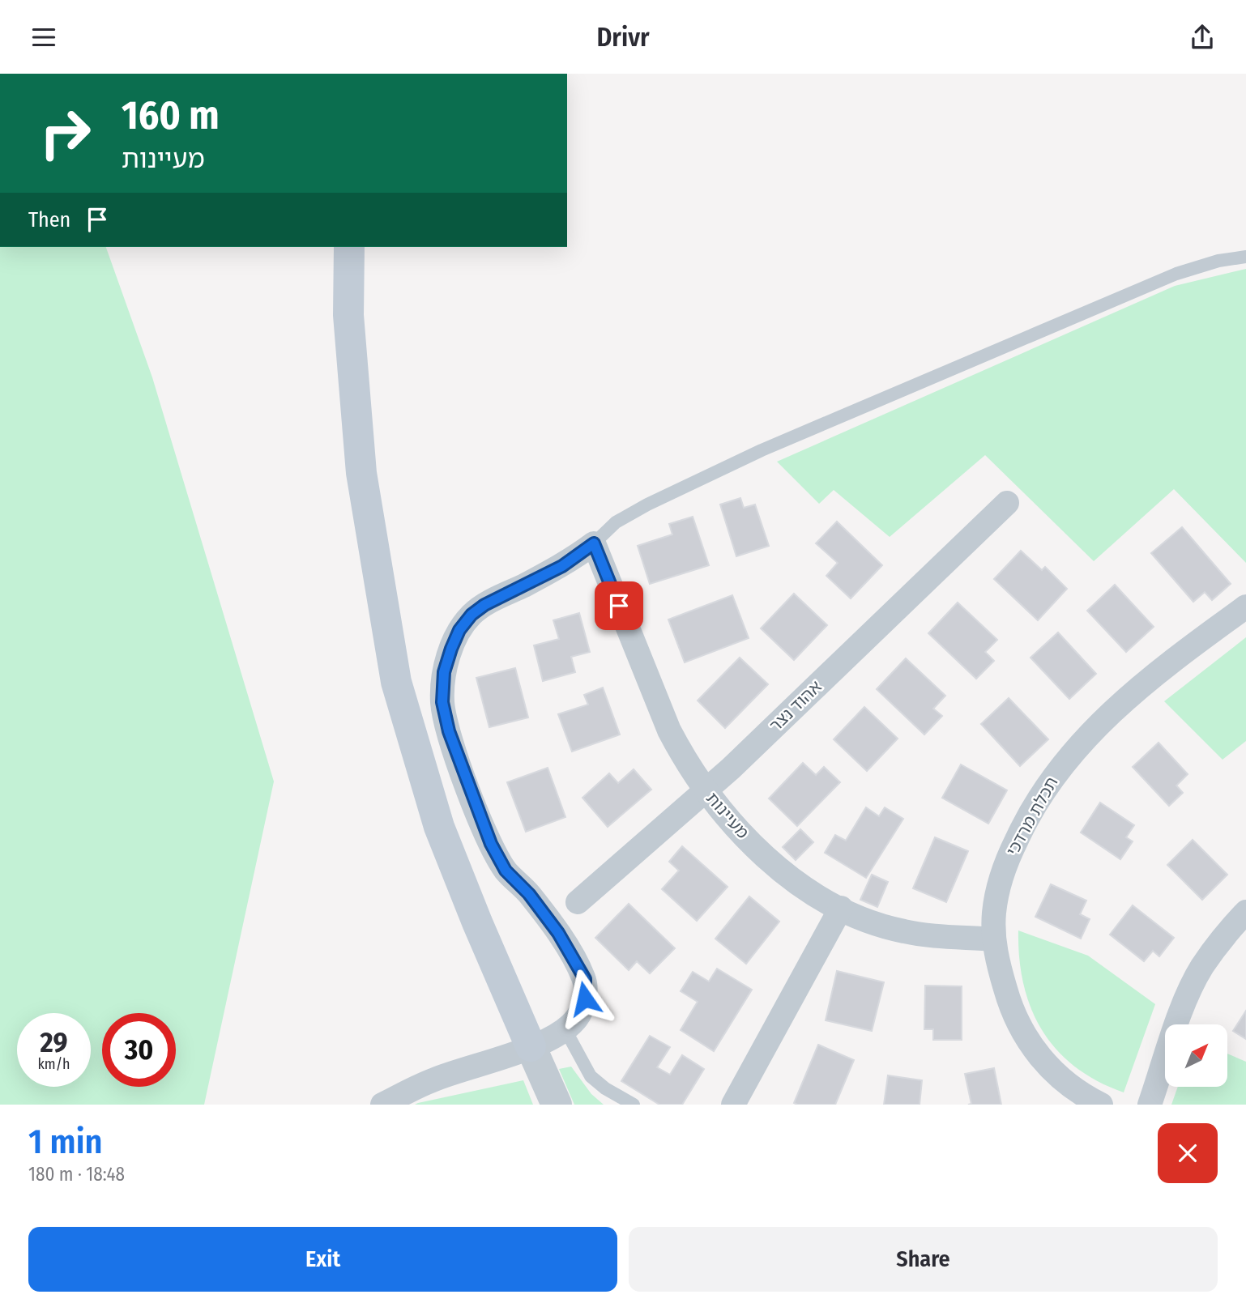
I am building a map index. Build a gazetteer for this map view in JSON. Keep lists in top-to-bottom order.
{
  "streets": {
    "street": ["אהוד נצר", "מעיינות", "תכלת מרדכי"]
  },
  "crossings": [
    ["אהוד נצר", "מעיינות"],
    ["מעיינות", "תכלת מרדכי"]
  ],
  "north": "top right",
  "page": {
    "header": "Drivr",
    "turn": ["160 m", "מעיינות"],
    "then": "Then",
    "speed": "29 km/h",
    "limit": "30",
    "heading": ["1 min", "180 m · 18:48"],
    "buttons": ["Exit", "Share"]
  }
}
